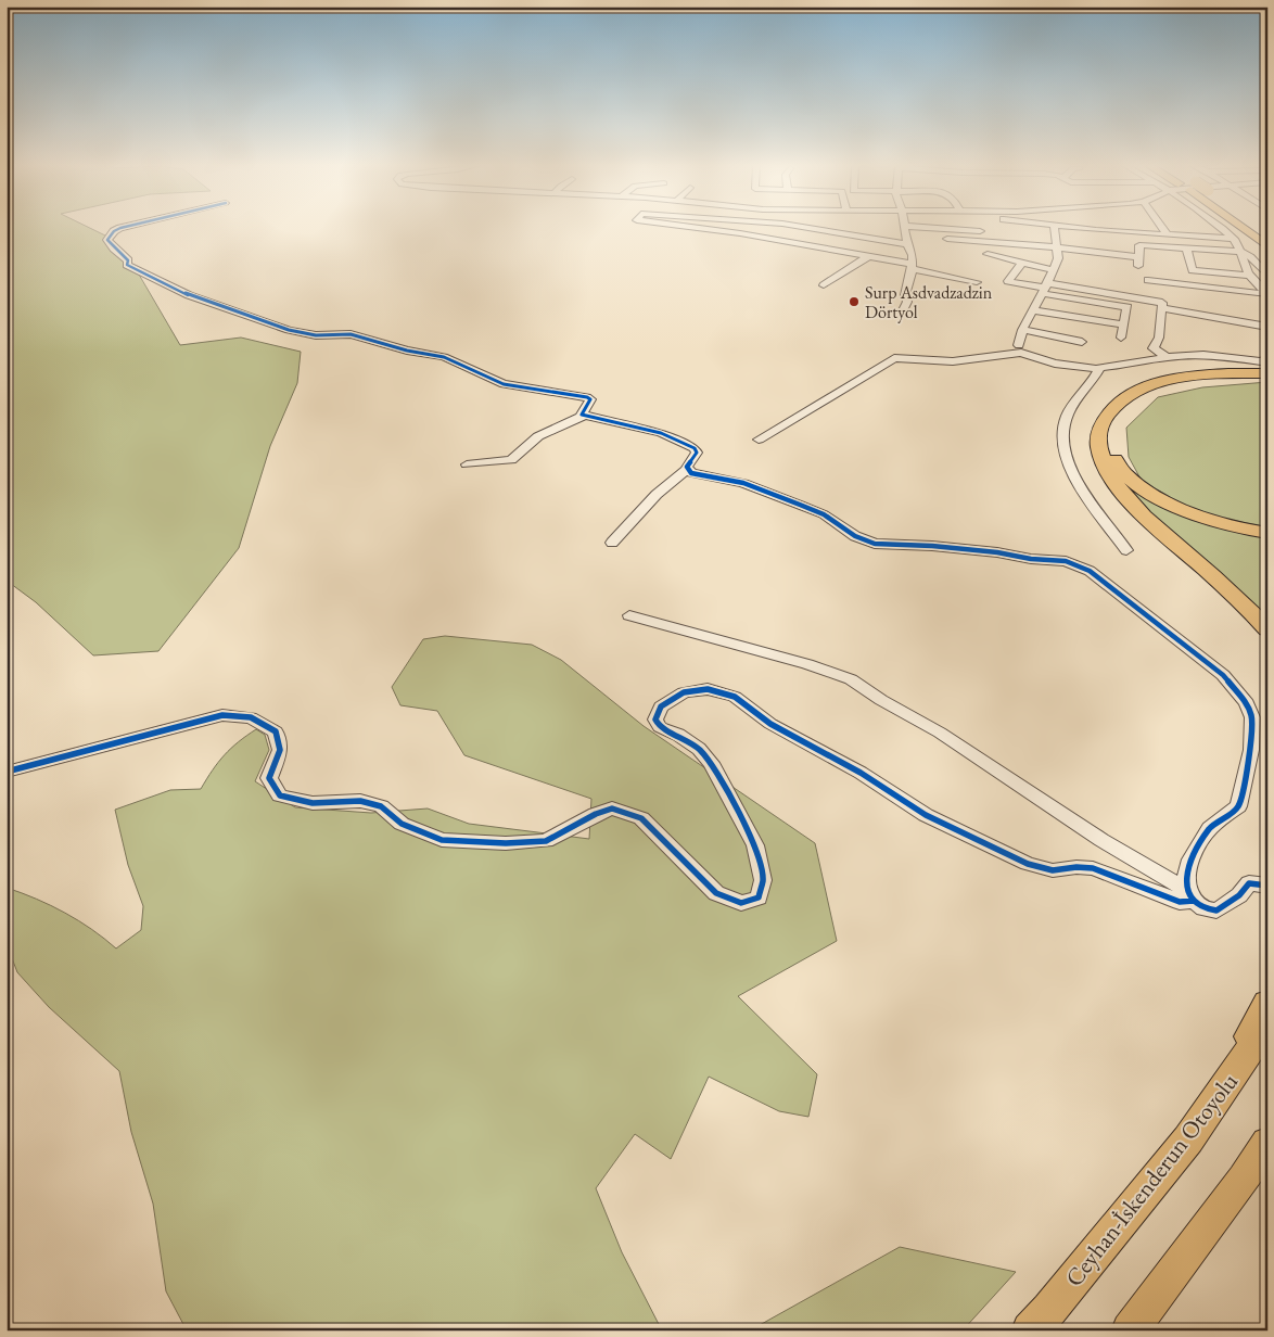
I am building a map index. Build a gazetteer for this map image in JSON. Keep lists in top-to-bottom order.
{
  "streets": {
    "highway": ["Ceyhan-İskenderun Otoyolu"]
  },
  "places": ["Surp Asdvadzadzin Dörtyol"]
}
